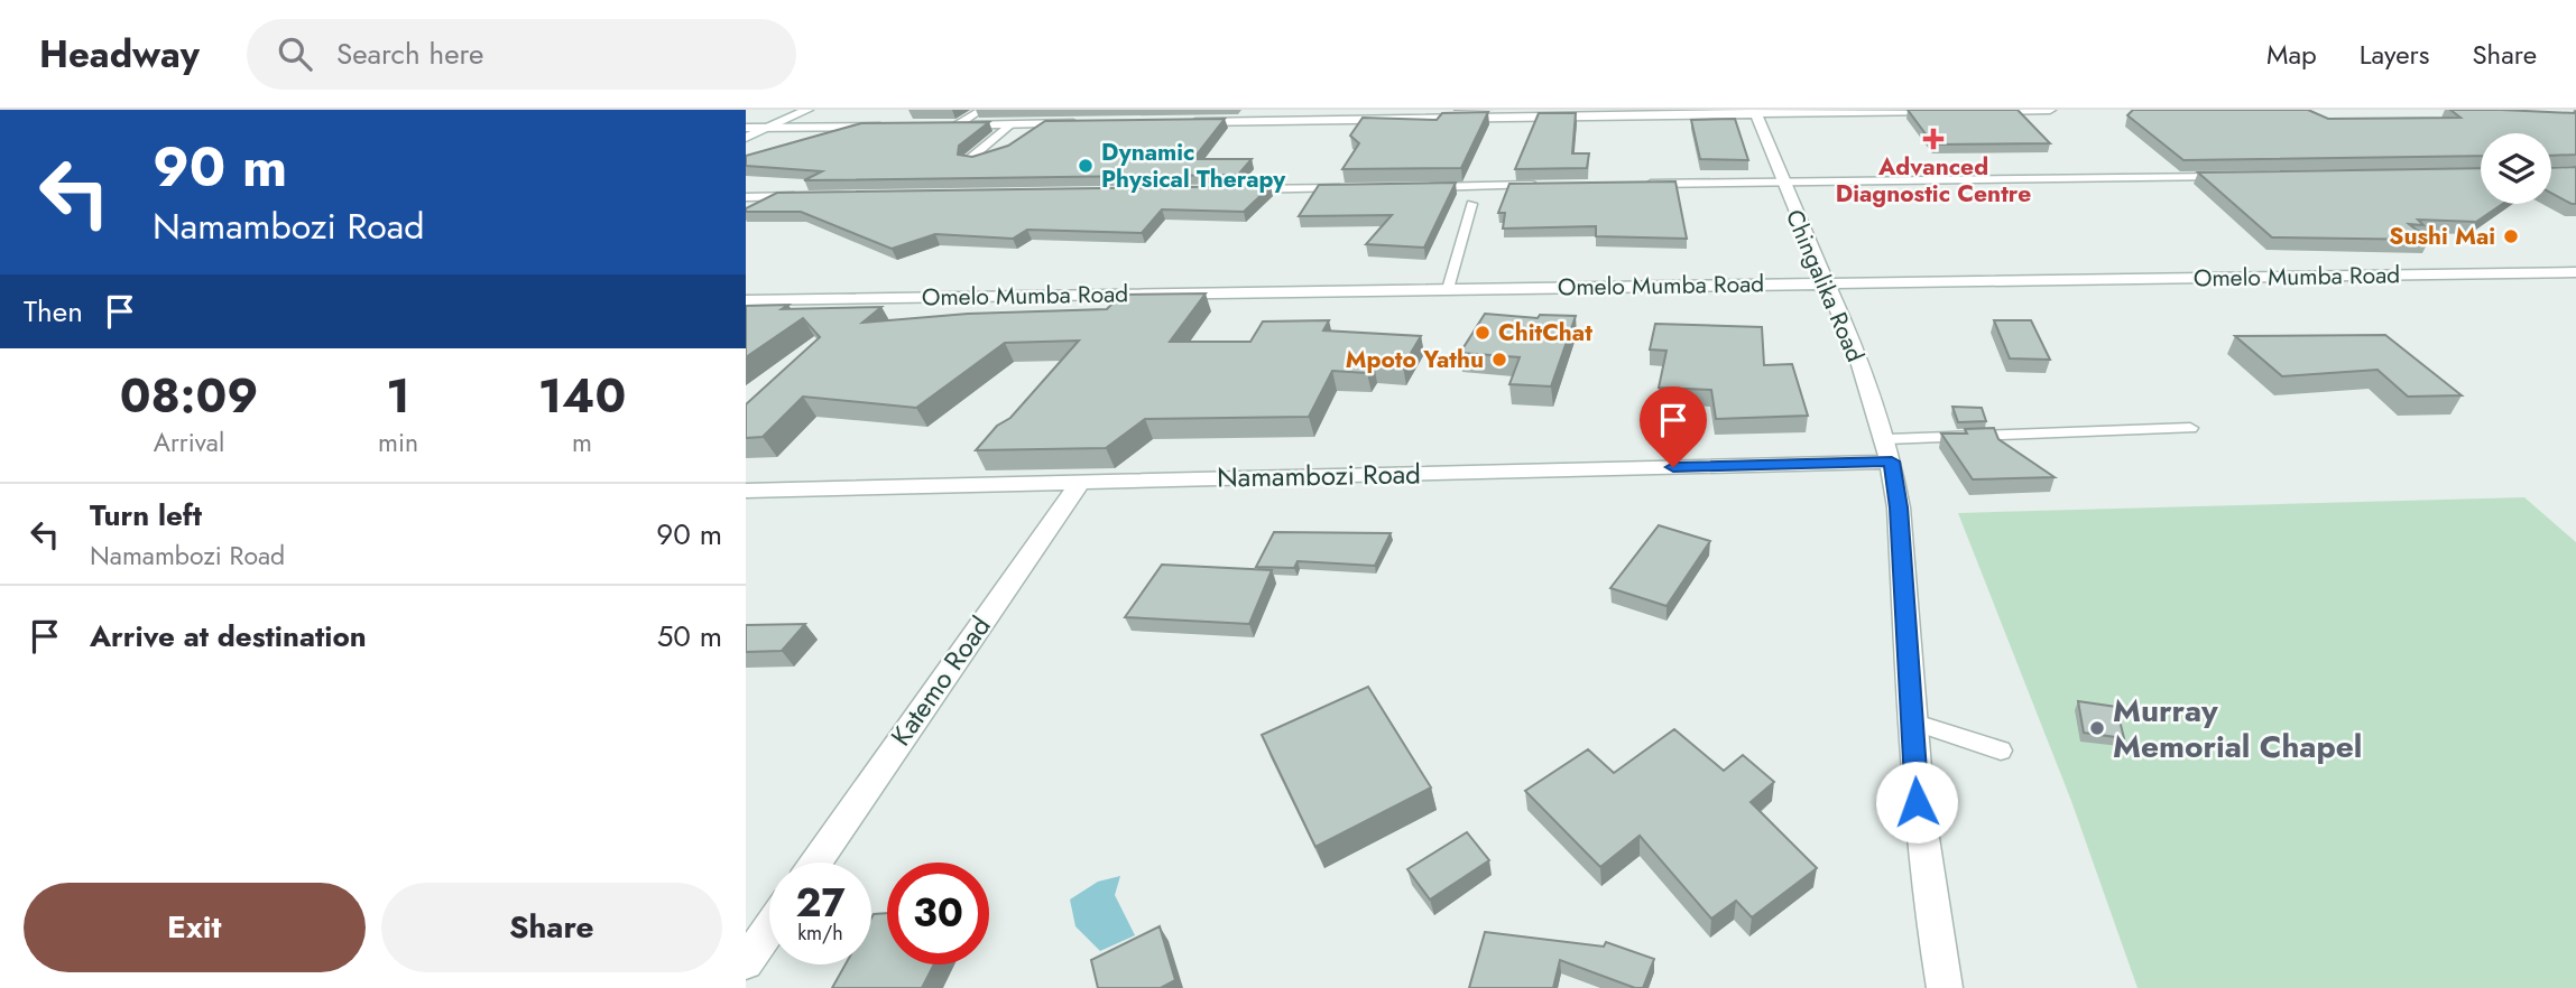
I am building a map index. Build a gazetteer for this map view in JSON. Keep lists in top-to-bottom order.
{
  "streets": {
    "street": [
      "Omelo Mumba Road",
      "Chingalika Road",
      "Namambozi Road",
      "Katemo Road"
    ]
  },
  "crossings": [
    ["Omelo Mumba Road", "Chingalika Road"],
    ["Chingalika Road", "Namambozi Road"],
    ["Namambozi Road", "Katemo Road"]
  ],
  "places": {
    "health": ["Advanced Diagnostic Centre"],
    "other": [
      "Dynamic Physical Therapy",
      "Sushi Mai",
      "ChitChat",
      "Mpoto Yathu",
      "Murray Memorial Chapel"
    ]
  },
  "page": {
    "header": "Headway",
    "search": "Search here",
    "nav": ["Map", "Layers", "Share"],
    "turn": ["90 m", "Namambozi Road"],
    "then": "Then",
    "eta": [
      "08:09",
      "Arrival",
      "1",
      "min",
      "140",
      "m"
    ],
    "list": [
      {
        "name": "Turn left",
        "note": "Namambozi Road",
        "value": "90 m"
      },
      {
        "name": "Arrive at destination",
        "value": "50 m"
      }
    ],
    "speed": "27 km/h",
    "limit": "30",
    "buttons": ["Exit", "Share"]
  }
}
